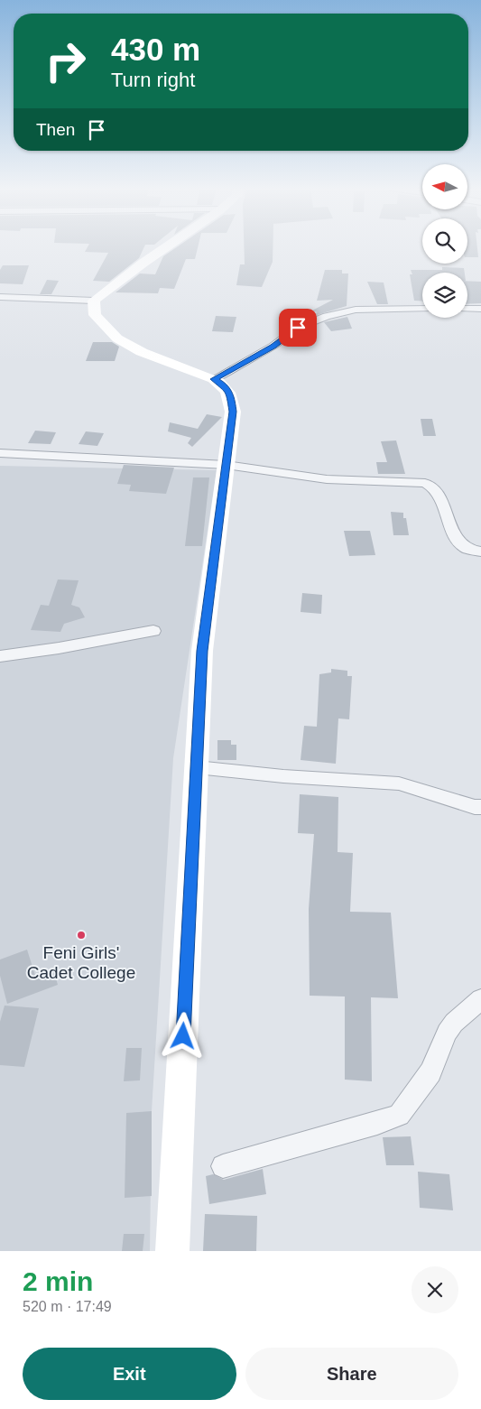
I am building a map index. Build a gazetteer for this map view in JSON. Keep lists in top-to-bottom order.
{
  "places": ["Feni Girls' Cadet College"],
  "north": "left",
  "page": {
    "turn": ["430 m", "Turn right"],
    "then": "Then",
    "heading": ["2 min", "520 m · 17:49"],
    "buttons": ["Exit", "Share"]
  }
}
